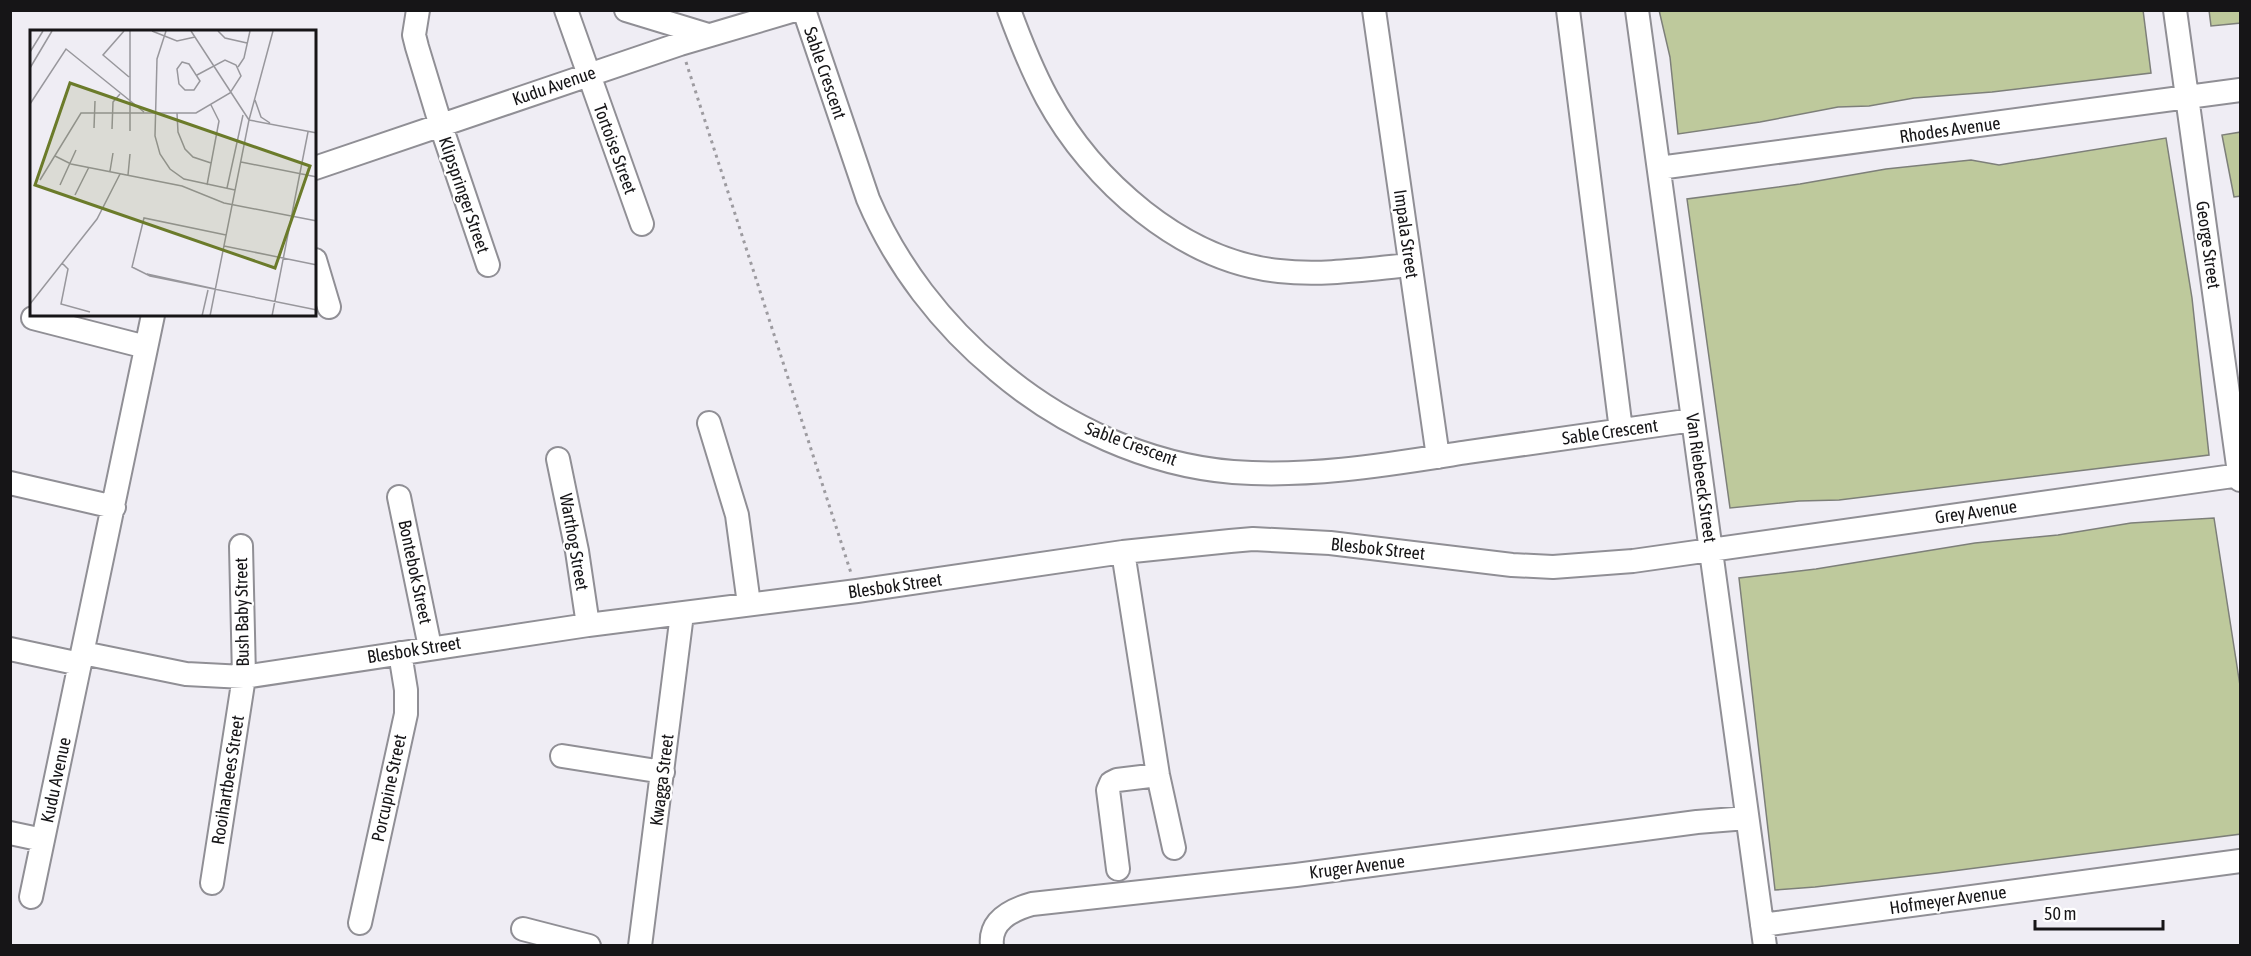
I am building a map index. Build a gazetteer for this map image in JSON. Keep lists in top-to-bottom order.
{
  "streets": {
    "street": [
      "Sable Crescent",
      "Kudu Avenue",
      "Rhodes Avenue",
      "Tortoise Street",
      "Klipspringer Street",
      "Impala Street",
      "George Street",
      "Van Riebeeck Street",
      "Grey Avenue",
      "Warthog Street",
      "Blesbok Street",
      "Bontebok Street",
      "Bush Baby Street",
      "Rooihartbees Street",
      "Kwagga Street",
      "Porcupine Street",
      "Kruger Avenue",
      "Hofmeyer Avenue"
    ]
  },
  "crossings": [
    ["Sable Crescent", "Impala Street"],
    ["Sable Crescent", "Van Riebeeck Street"],
    ["Kudu Avenue", "Tortoise Street"],
    ["Kudu Avenue", "Klipspringer Street"],
    ["Kudu Avenue", "Blesbok Street"],
    ["Rhodes Avenue", "George Street"],
    ["Rhodes Avenue", "Van Riebeeck Street"],
    ["George Street", "Grey Avenue"],
    ["Van Riebeeck Street", "Grey Avenue"],
    ["Van Riebeeck Street", "Blesbok Street"],
    ["Van Riebeeck Street", "Kruger Avenue"],
    ["Van Riebeeck Street", "Hofmeyer Avenue"],
    ["Grey Avenue", "Blesbok Street"],
    ["Warthog Street", "Blesbok Street"],
    ["Blesbok Street", "Bontebok Street"],
    ["Blesbok Street", "Bush Baby Street"],
    ["Blesbok Street", "Rooihartbees Street"],
    ["Blesbok Street", "Kwagga Street"],
    ["Blesbok Street", "Porcupine Street"],
    ["Bush Baby Street", "Rooihartbees Street"]
  ],
  "scale_bar": "50 m"
}
